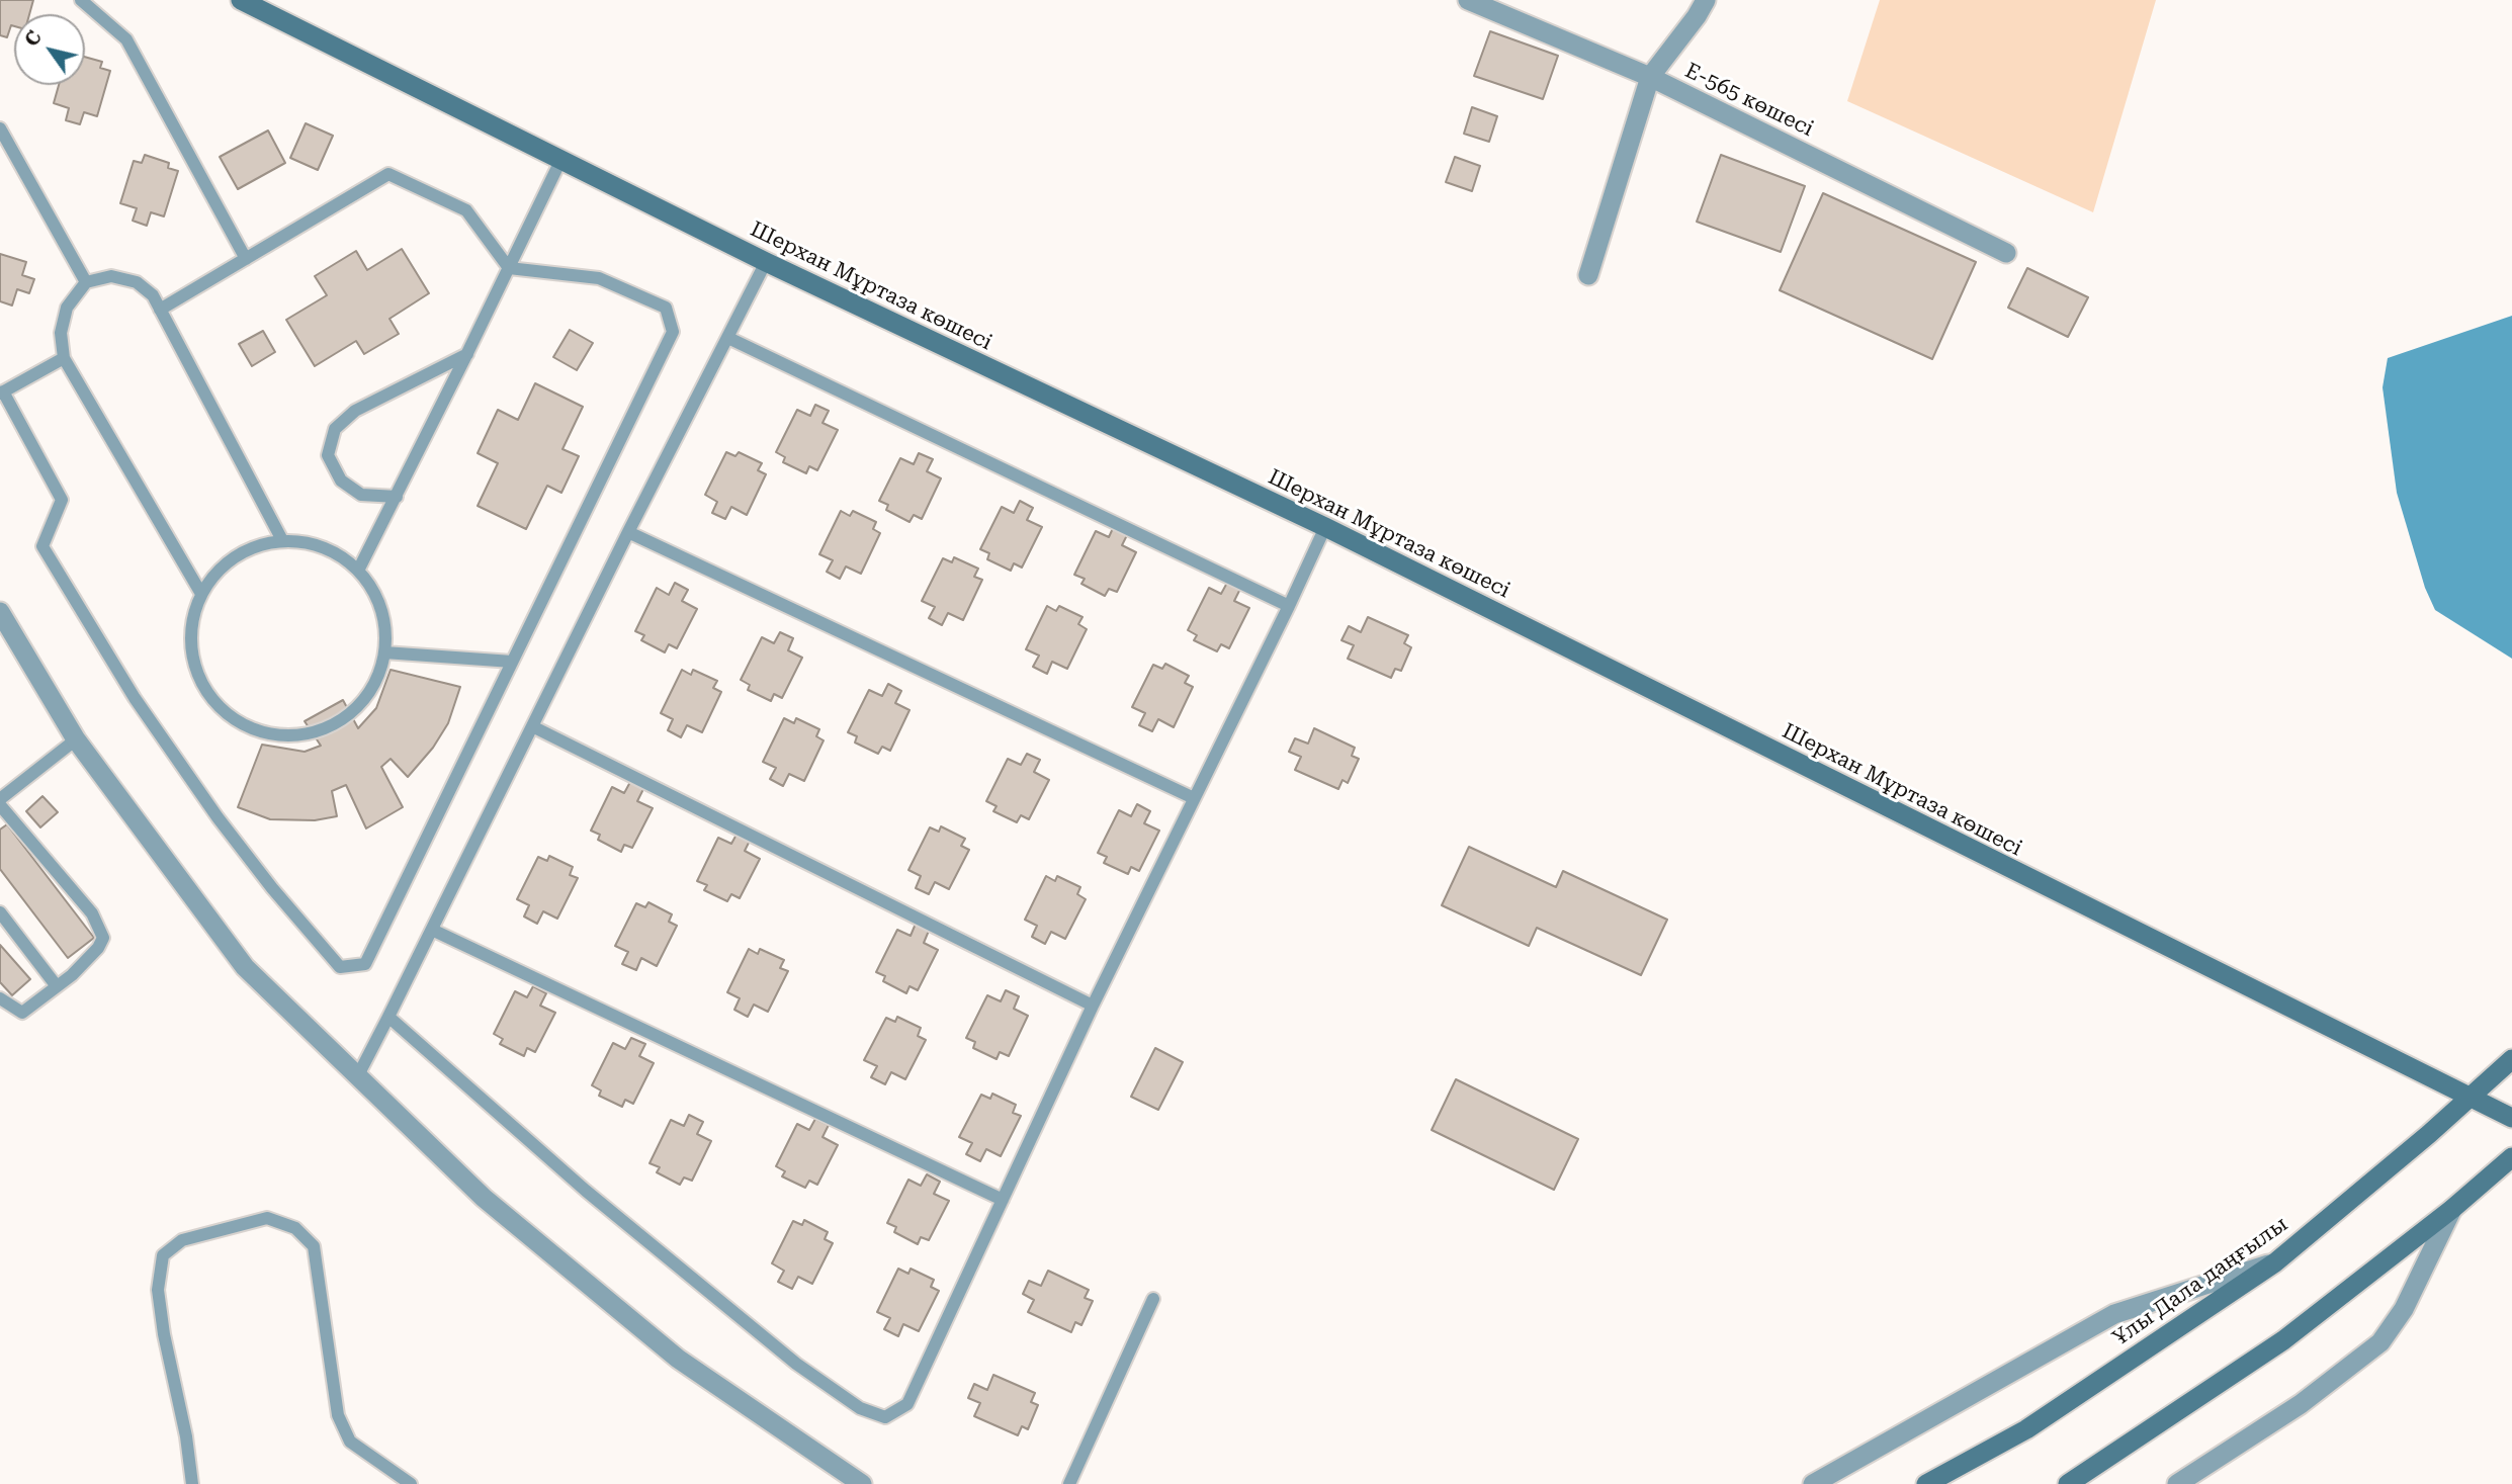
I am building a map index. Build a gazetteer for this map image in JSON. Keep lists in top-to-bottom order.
{
  "streets": {
    "main road": ["Шерхан Мұртаза көшесі", "Ұлы Дала даңғылы"],
    "street": ["Е-565 көшесі"]
  },
  "crossings": [
    ["Шерхан Мұртаза көшесі", "Ұлы Дала даңғылы"]
  ],
  "north": "top left"
}
